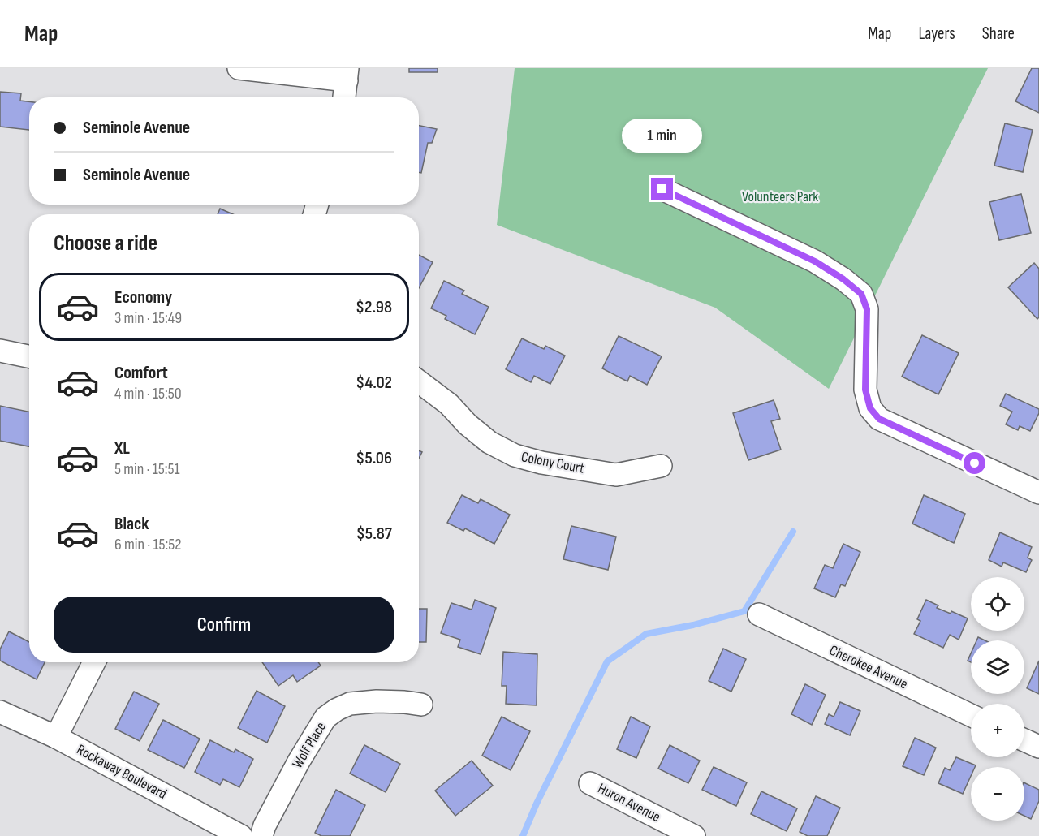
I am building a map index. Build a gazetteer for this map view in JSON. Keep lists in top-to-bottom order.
{
  "streets": {
    "street": [
      "Colony Court",
      "Cherokee Avenue",
      "Wolf Place",
      "Rockaway Boulevard",
      "Huron Avenue"
    ]
  },
  "parks": ["Volunteers Park"],
  "page": {
    "header": "Map",
    "nav": ["Map", "Layers", "Share"],
    "banner": ["Seminole Avenue", "Seminole Avenue"],
    "bubble": "1 min",
    "heading": "Choose a ride",
    "list": [
      {
        "name": "Economy",
        "note": "3 min · 15:49",
        "value": "$2.98"
      },
      {
        "name": "Comfort",
        "note": "4 min · 15:50",
        "value": "$4.02"
      },
      {
        "name": "XL",
        "note": "5 min · 15:51",
        "value": "$5.06"
      },
      {
        "name": "Black",
        "note": "6 min · 15:52",
        "value": "$5.87"
      }
    ],
    "map_buttons": ["+", "−"],
    "buttons": "Confirm"
  }
}
